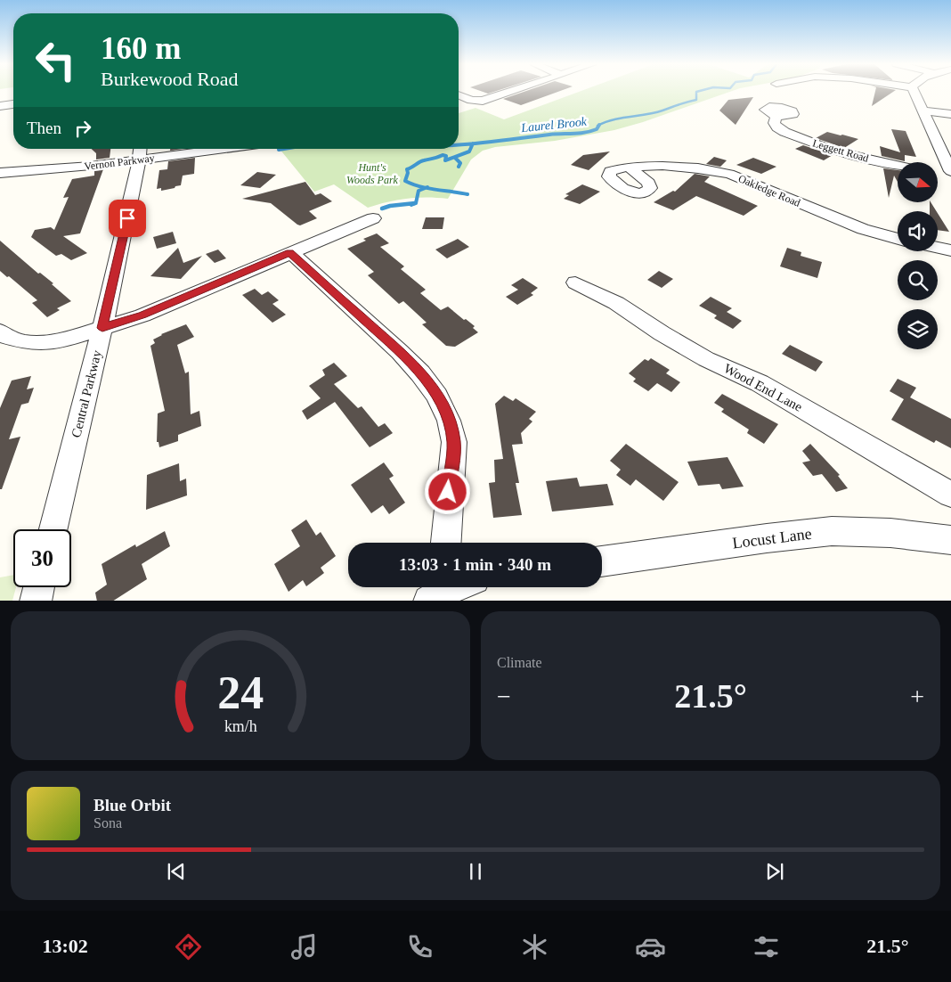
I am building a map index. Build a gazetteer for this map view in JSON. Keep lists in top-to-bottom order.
{
  "streets": {
    "street": [
      "Leggett Road",
      "Vernon Parkway",
      "Oakledge Road",
      "Wood End Lane",
      "Central Parkway",
      "Locust Lane"
    ]
  },
  "crossings": [
    ["Vernon Parkway", "Central Parkway"]
  ],
  "water": ["Laurel Brook"],
  "parks": ["Hunt's Woods Park"],
  "north": "right",
  "page": {
    "turn": ["160 m", "Burkewood Road"],
    "then": "Then",
    "limit": "30",
    "trip": "13:03 · 1 min · 340 m",
    "tile": "Climate",
    "heat": ["−", "21.5°", "+"],
    "song": ["Blue Orbit", "Sona"],
    "tabs": ["13:02", "21.5°"],
    "gauge": ["24", "km/h"]
  }
}
